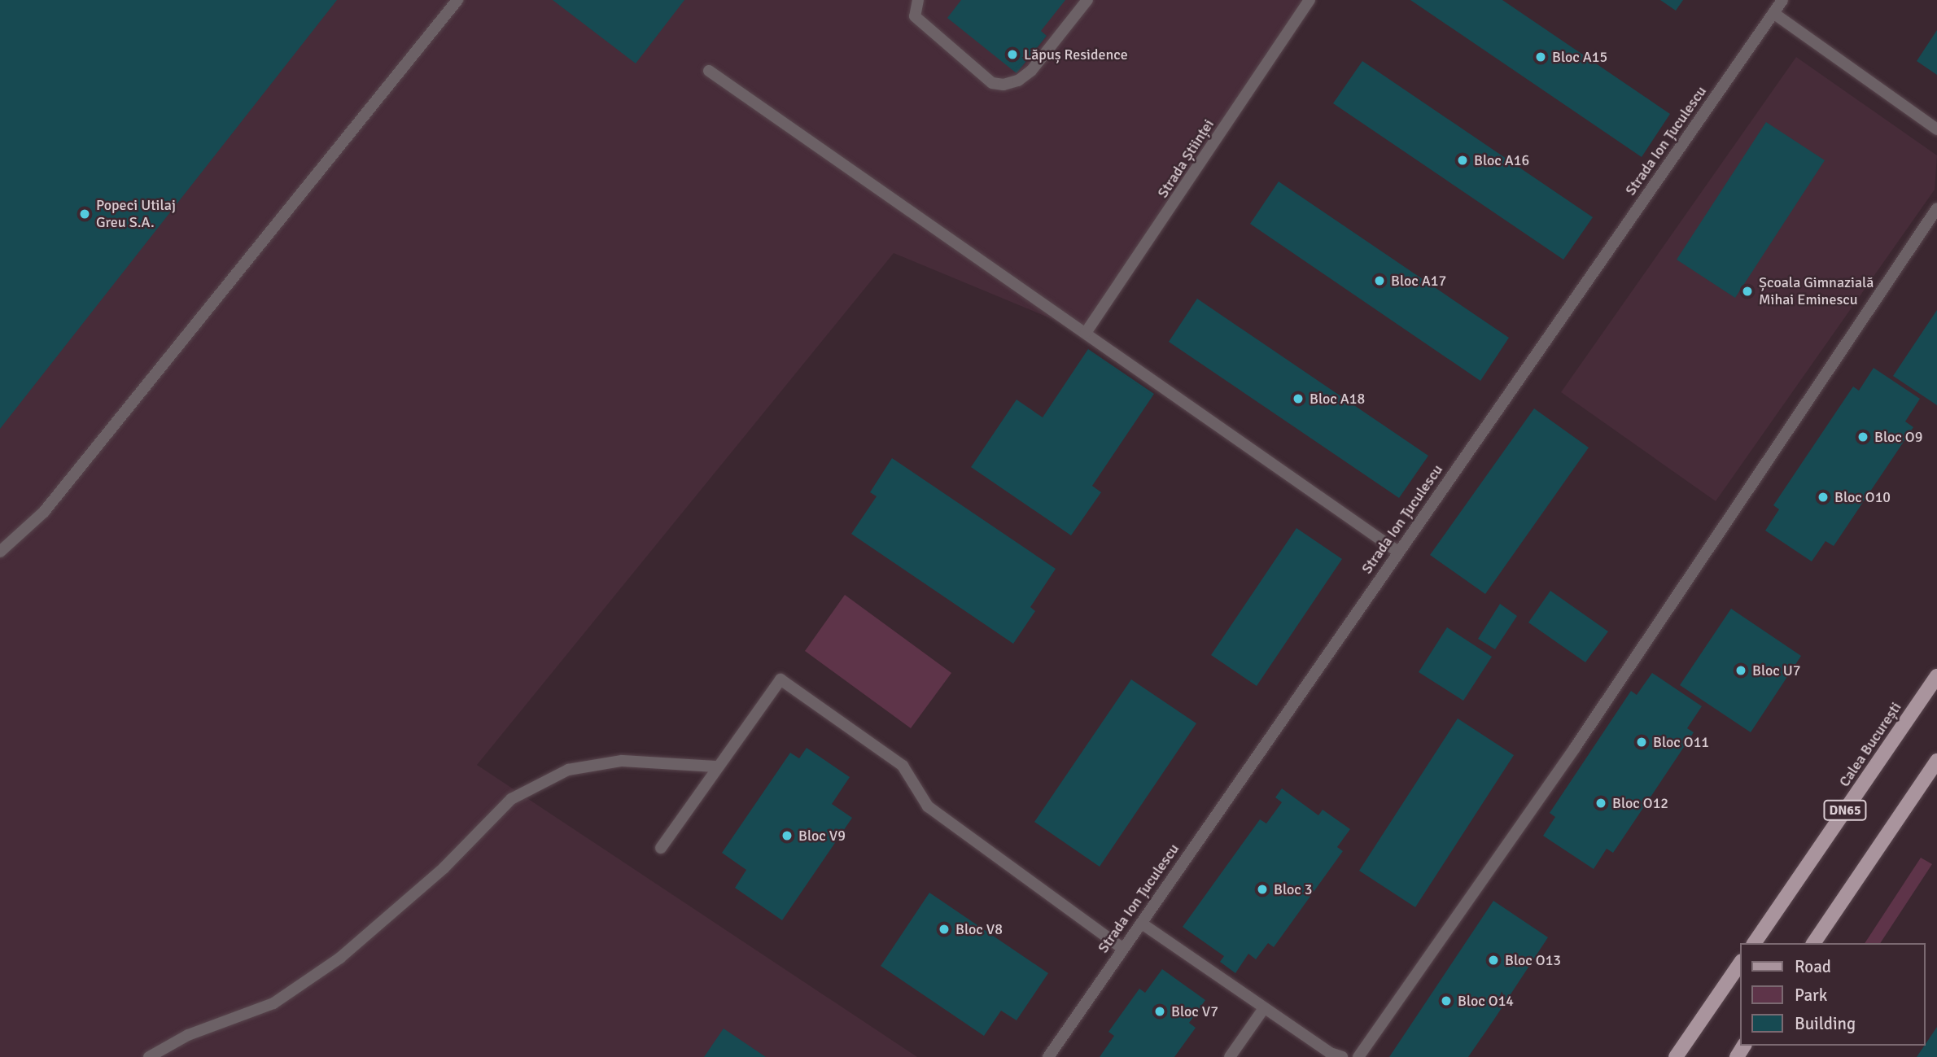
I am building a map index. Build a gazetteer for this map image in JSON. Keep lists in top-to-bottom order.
{
  "streets": {
    "main road": ["Calea București", "DN65"],
    "street": ["Strada Ion Țuculescu", "Strada Științei"]
  },
  "places": [
    "Lăpuș Residence",
    "Bloc A15",
    "Bloc A16",
    "Popeci Utilaj Greu S.A.",
    "Bloc A17",
    "Școala Gimnazială Mihai Eminescu",
    "Bloc A18",
    "Bloc O9",
    "Bloc O10",
    "Bloc U7",
    "Bloc O11",
    "Bloc O12",
    "Bloc V9",
    "Bloc 3",
    "Bloc V8",
    "Bloc O13",
    "Bloc O14",
    "Bloc V7"
  ],
  "legend": ["Road", "Park", "Building"]
}
